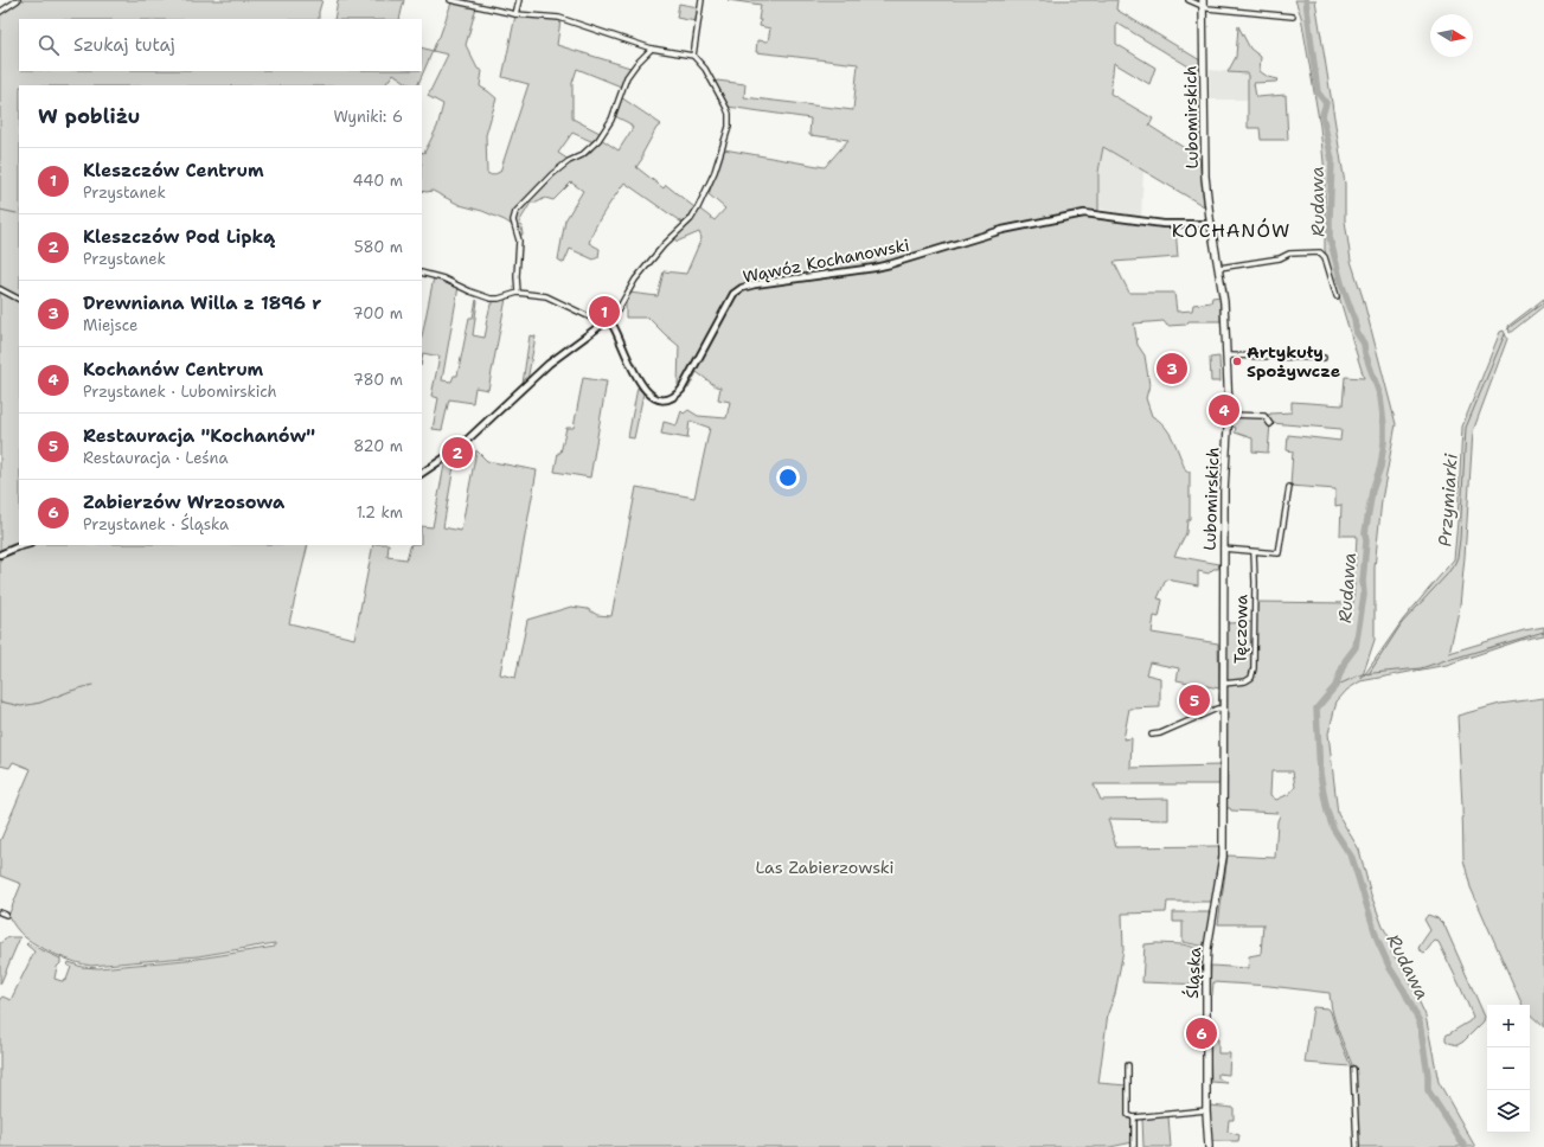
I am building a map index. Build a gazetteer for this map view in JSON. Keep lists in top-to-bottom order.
{
  "streets": {
    "main road": ["Lubomirskich", "Śląska"],
    "street": ["Wąwóz Kochanowski", "Tęczowa"]
  },
  "crossings": [
    ["Lubomirskich", "Wąwóz Kochanowski"],
    ["Lubomirskich", "Tęczowa"],
    ["Lubomirskich", "Śląska"]
  ],
  "districts": ["KOCHANÓW"],
  "water": ["Rudawa", "Przymiarki"],
  "parks": ["Las Zabierzowski"],
  "places": ["Artykuły Spożywcze"],
  "north": "right",
  "page": {
    "search": "Szukaj tutaj",
    "heading": ["W pobliżu", "Wyniki: 6"],
    "list": [
      {
        "mark": "1",
        "name": "Kleszczów Centrum",
        "note": "Przystanek",
        "value": "440 m"
      },
      {
        "mark": "2",
        "name": "Kleszczów Pod Lipką",
        "note": "Przystanek",
        "value": "580 m"
      },
      {
        "mark": "3",
        "name": "Drewniana Willa z 1896 r",
        "note": "Miejsce",
        "value": "700 m"
      },
      {
        "mark": "4",
        "name": "Kochanów Centrum",
        "note": "Przystanek · Lubomirskich",
        "value": "780 m"
      },
      {
        "mark": "5",
        "name": "Restauracja \"Kochanów\"",
        "note": "Restauracja · Leśna",
        "value": "820 m"
      },
      {
        "mark": "6",
        "name": "Zabierzów Wrzosowa",
        "note": "Przystanek · Śląska",
        "value": "1.2 km"
      }
    ],
    "pins": [
      "1",
      "3",
      "4",
      "2",
      "5",
      "6"
    ],
    "map_buttons": ["+", "−"]
  }
}
